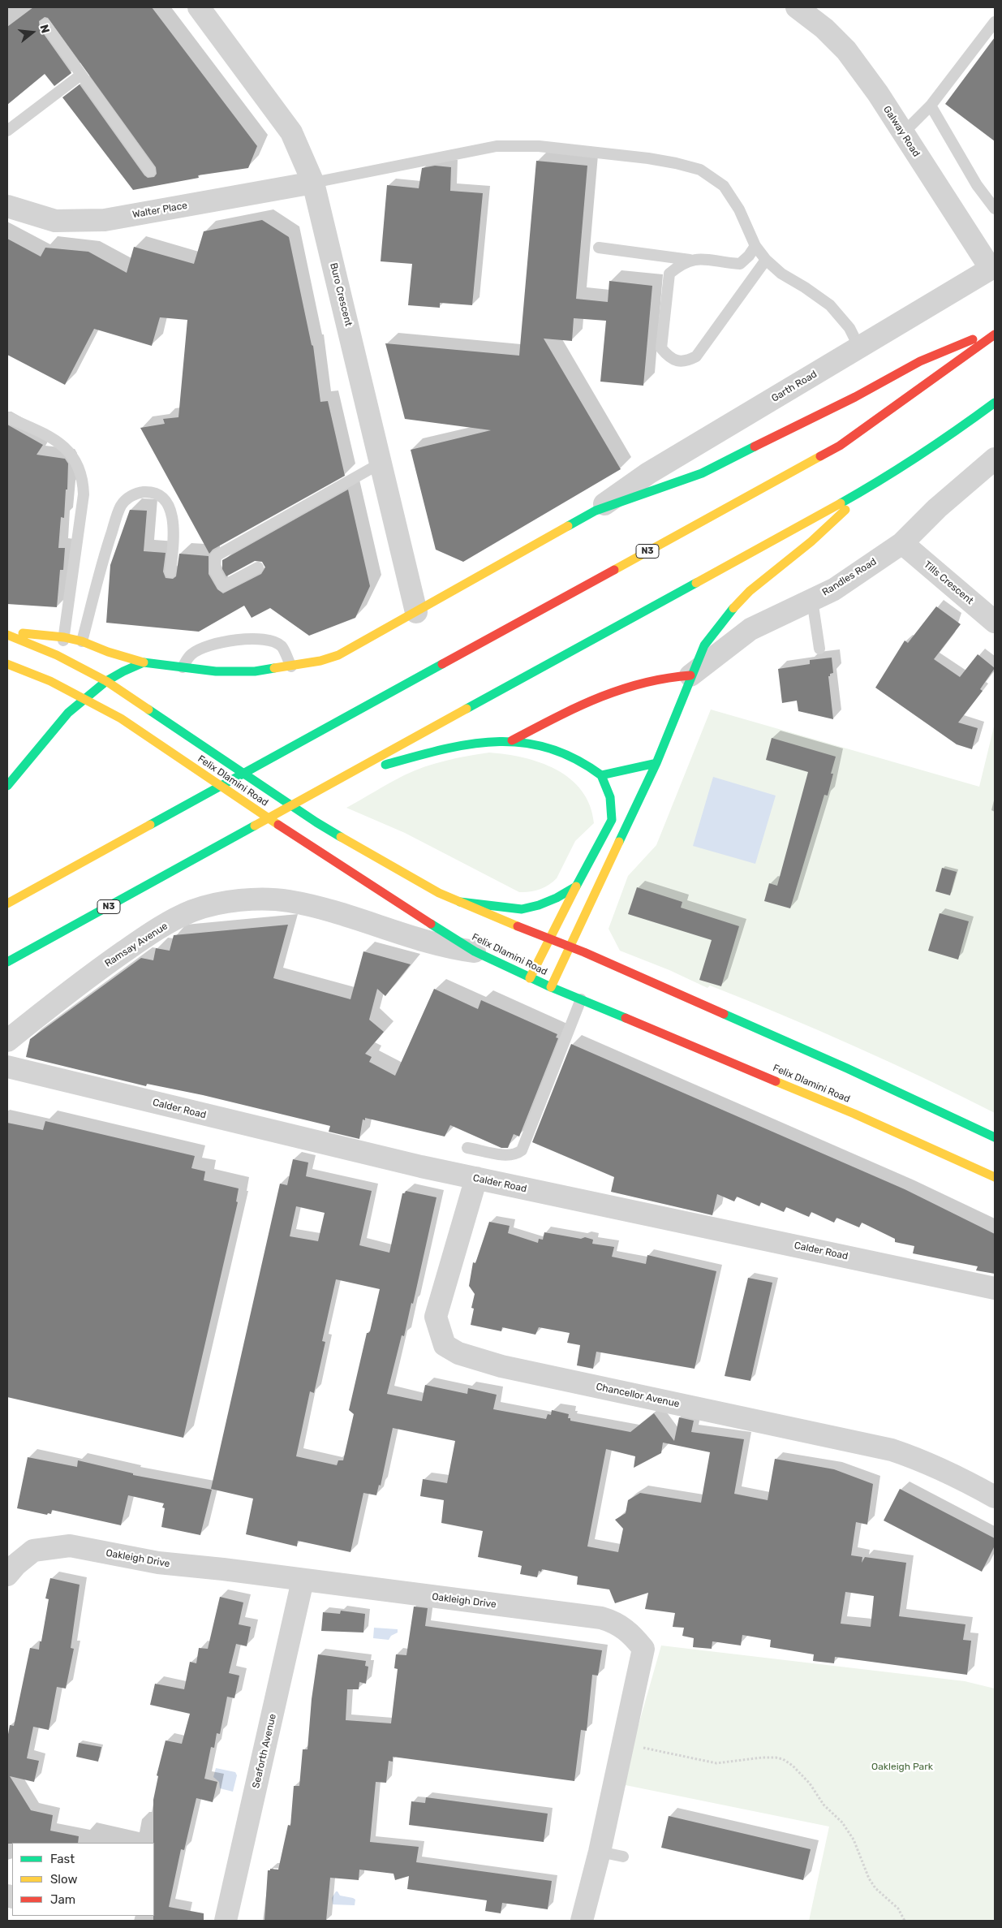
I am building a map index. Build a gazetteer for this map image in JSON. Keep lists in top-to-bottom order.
{
  "streets": {
    "main road": ["N3", "Felix Dlamini Road"],
    "street": [
      "Galway Road",
      "Walter Place",
      "Buro Crescent",
      "Garth Road",
      "Randles Road",
      "Tills Crescent",
      "Ramsay Avenue",
      "Calder Road",
      "Chancellor Avenue",
      "Oakleigh Drive",
      "Seaforth Avenue"
    ]
  },
  "crossings": [
    ["Galway Road", "Garth Road"],
    ["Walter Place", "Buro Crescent"],
    ["Randles Road", "Tills Crescent"],
    ["Felix Dlamini Road", "Ramsay Avenue"],
    ["Calder Road", "Chancellor Avenue"],
    ["Oakleigh Drive", "Seaforth Avenue"]
  ],
  "parks": ["Oakleigh Park"],
  "legend": ["Fast", "Slow", "Jam"],
  "north": "right"
}
